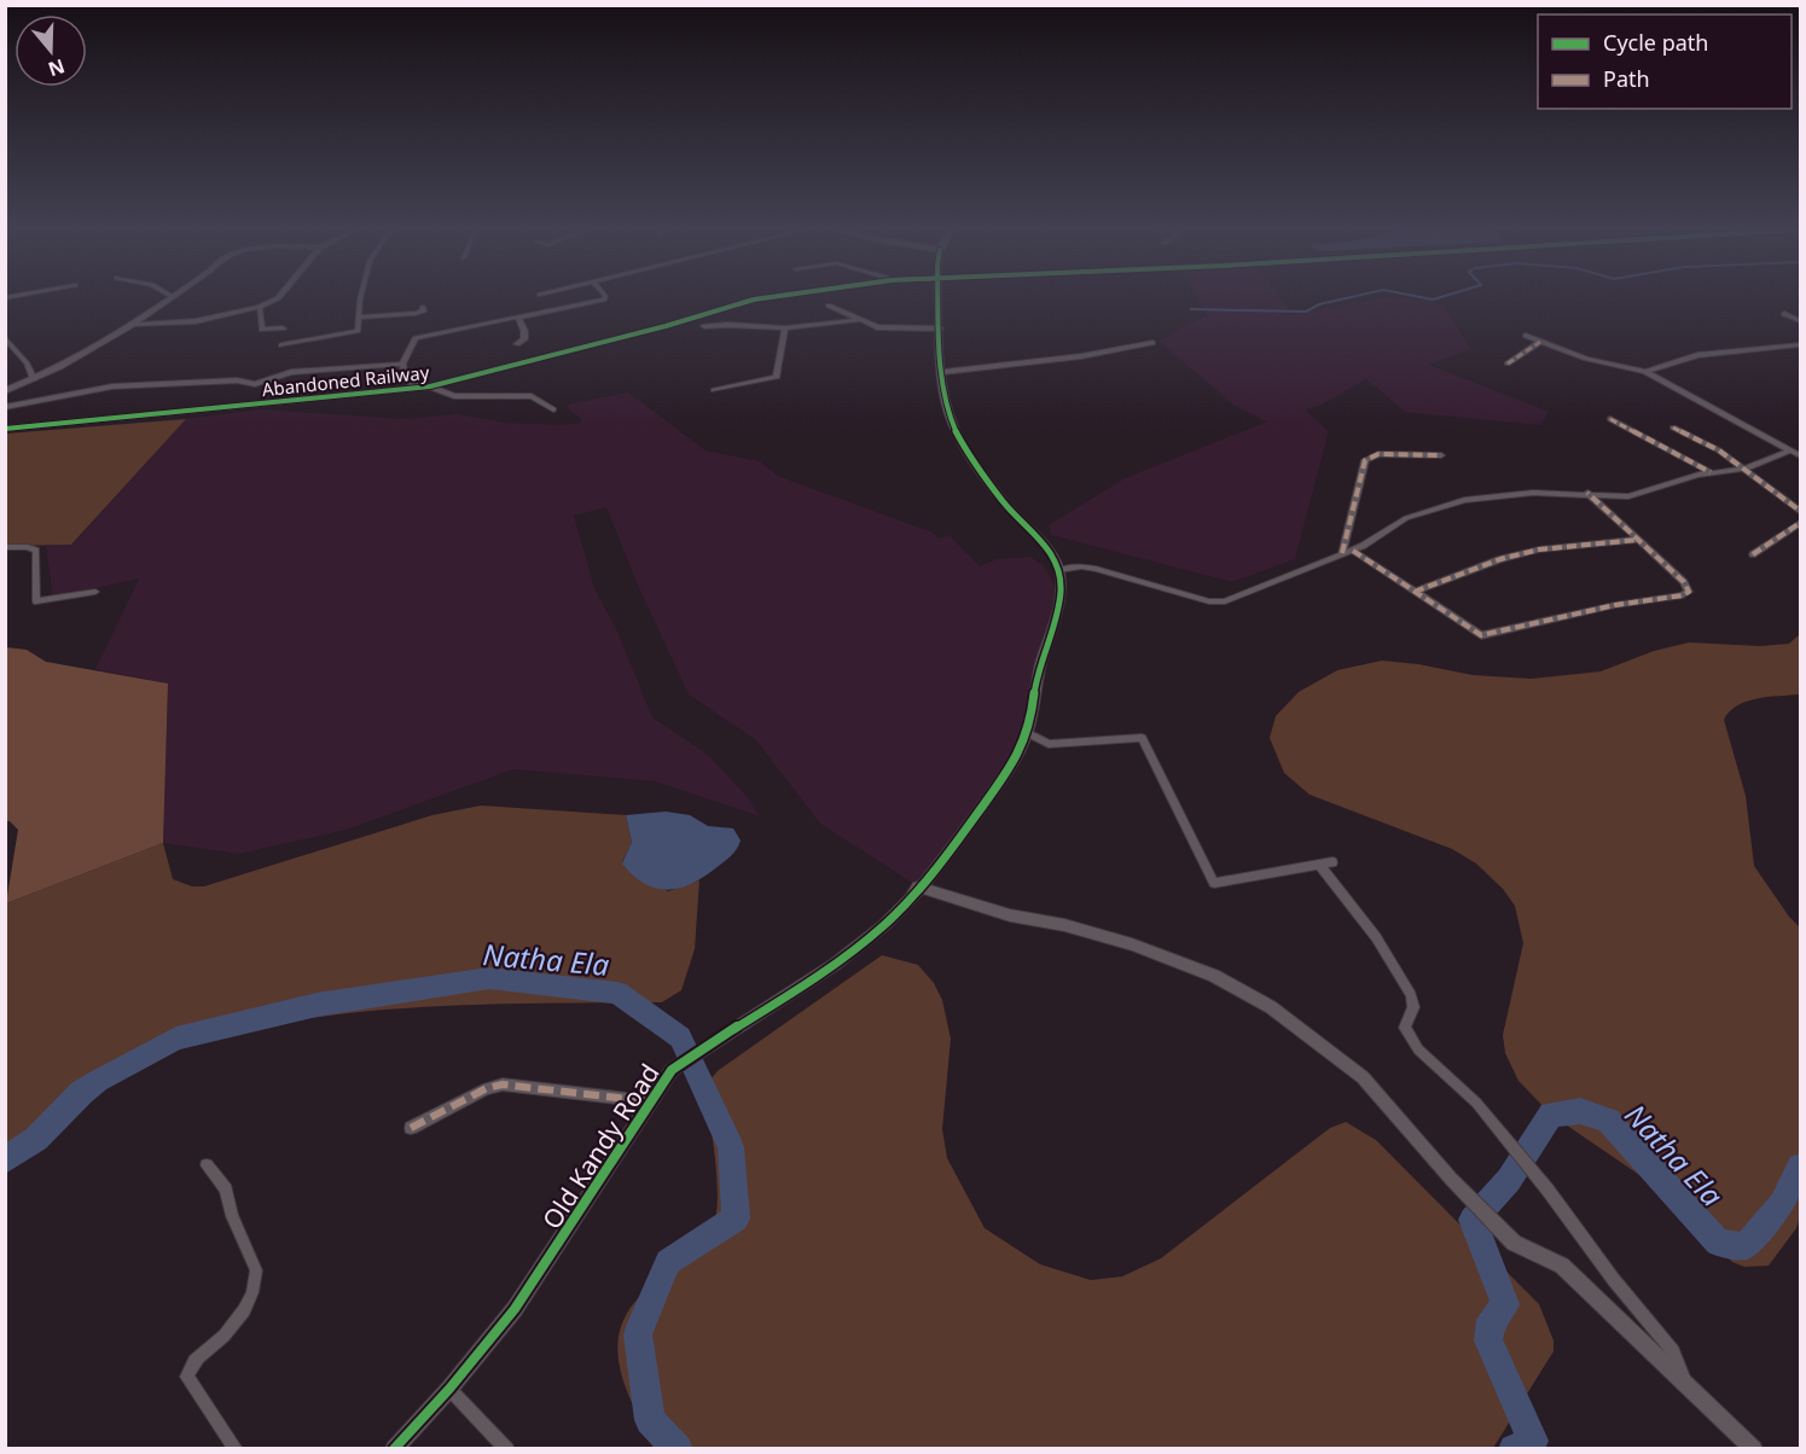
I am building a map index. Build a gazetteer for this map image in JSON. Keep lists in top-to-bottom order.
{
  "streets": {
    "street": ["Abandoned Railway", "Old Kandy Road"]
  },
  "water": ["Natha Ela"],
  "legend": ["Cycle path", "Path"],
  "north": "bottom"
}
